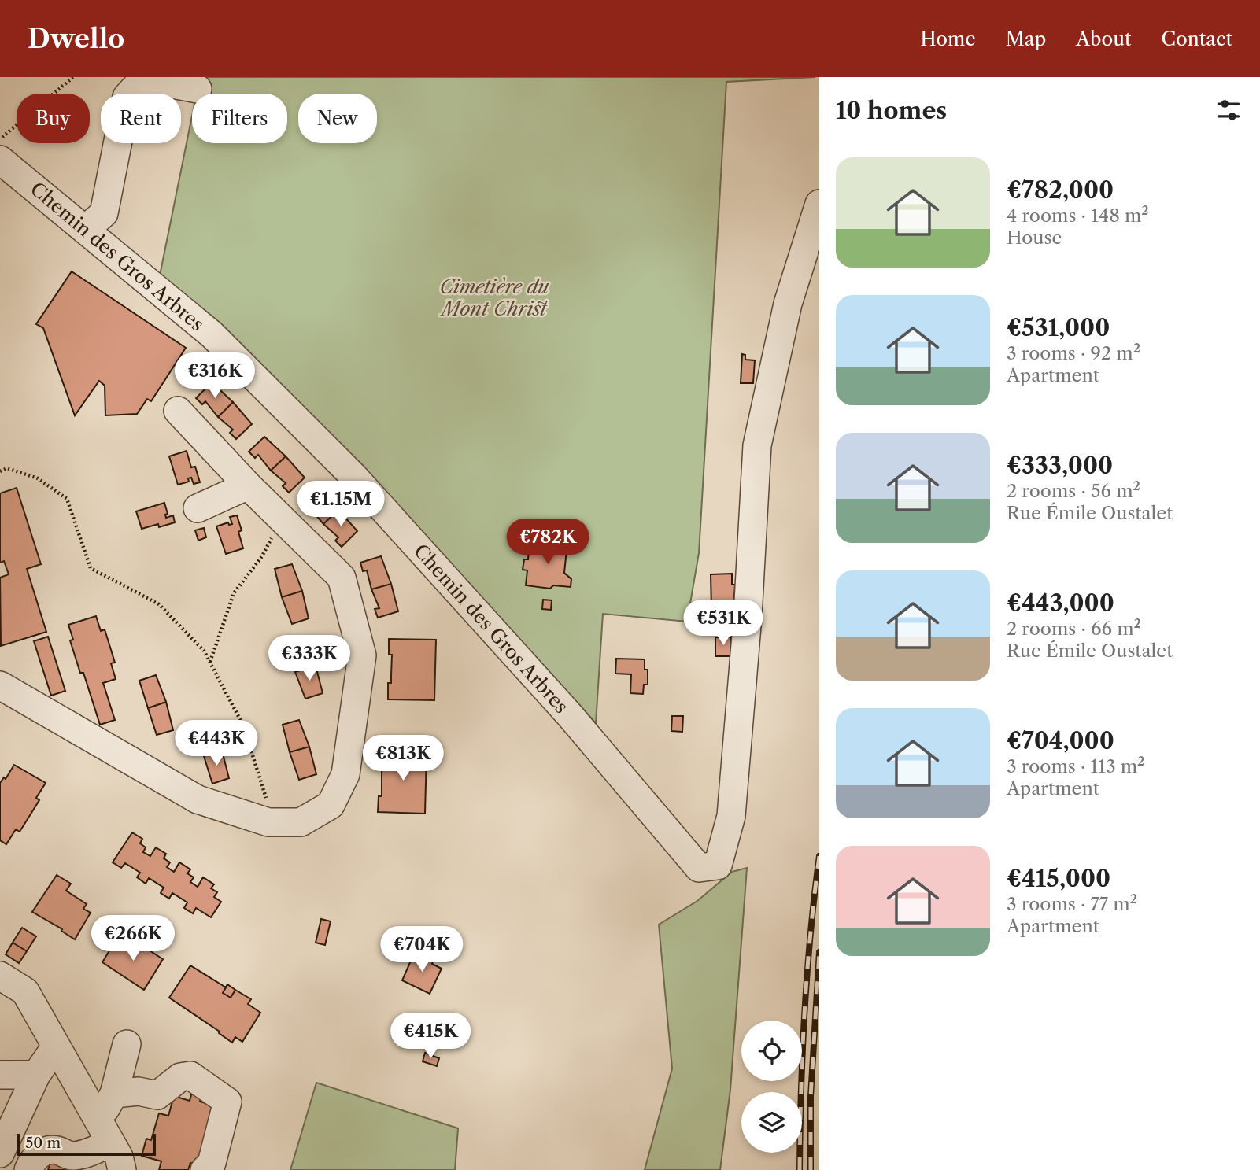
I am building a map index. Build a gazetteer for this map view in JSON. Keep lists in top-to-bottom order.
{
  "streets": {
    "street": ["Chemin des Gros Arbres"]
  },
  "parks": ["Cimetière du Mont Christ"],
  "scale_bar": "50 m",
  "page": {
    "header": "Dwello",
    "nav": [
      "Home",
      "Map",
      "About",
      "Contact"
    ],
    "heading": "10 homes",
    "chip": [
      "Buy",
      "Rent",
      "Filters",
      "New"
    ],
    "list": [
      {
        "name": "€782,000",
        "note": "4 rooms · 148 m² · House"
      },
      {
        "name": "€531,000",
        "note": "3 rooms · 92 m² · Apartment"
      },
      {
        "name": "€333,000",
        "note": "2 rooms · 56 m² · Rue Émile Oustalet"
      },
      {
        "name": "€443,000",
        "note": "2 rooms · 66 m² · Rue Émile Oustalet"
      },
      {
        "name": "€704,000",
        "note": "3 rooms · 113 m² · Apartment"
      },
      {
        "name": "€415,000",
        "note": "3 rooms · 77 m² · Apartment"
      }
    ],
    "price": [
      "€316K",
      "€1.15M",
      "€782K",
      "€531K",
      "€333K",
      "€443K",
      "€813K",
      "€266K",
      "€704K",
      "€415K"
    ],
    "scale": "50 m"
  }
}
